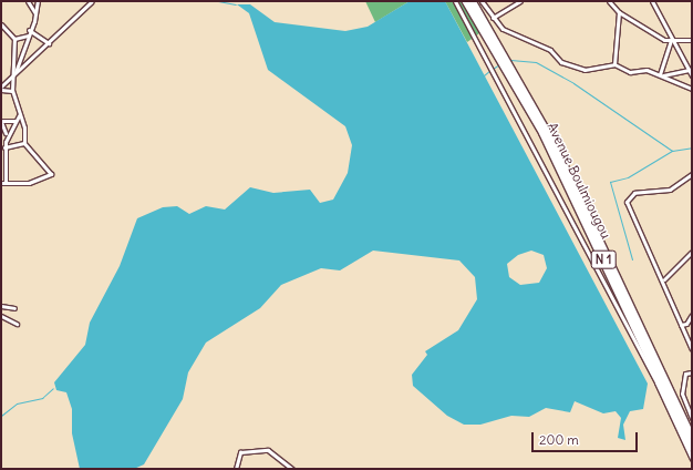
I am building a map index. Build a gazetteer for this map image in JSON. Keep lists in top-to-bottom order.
{
  "streets": {
    "highway": ["Avenue Boulmiougou", "N 1"]
  },
  "scale_bar": "200 m"
}
